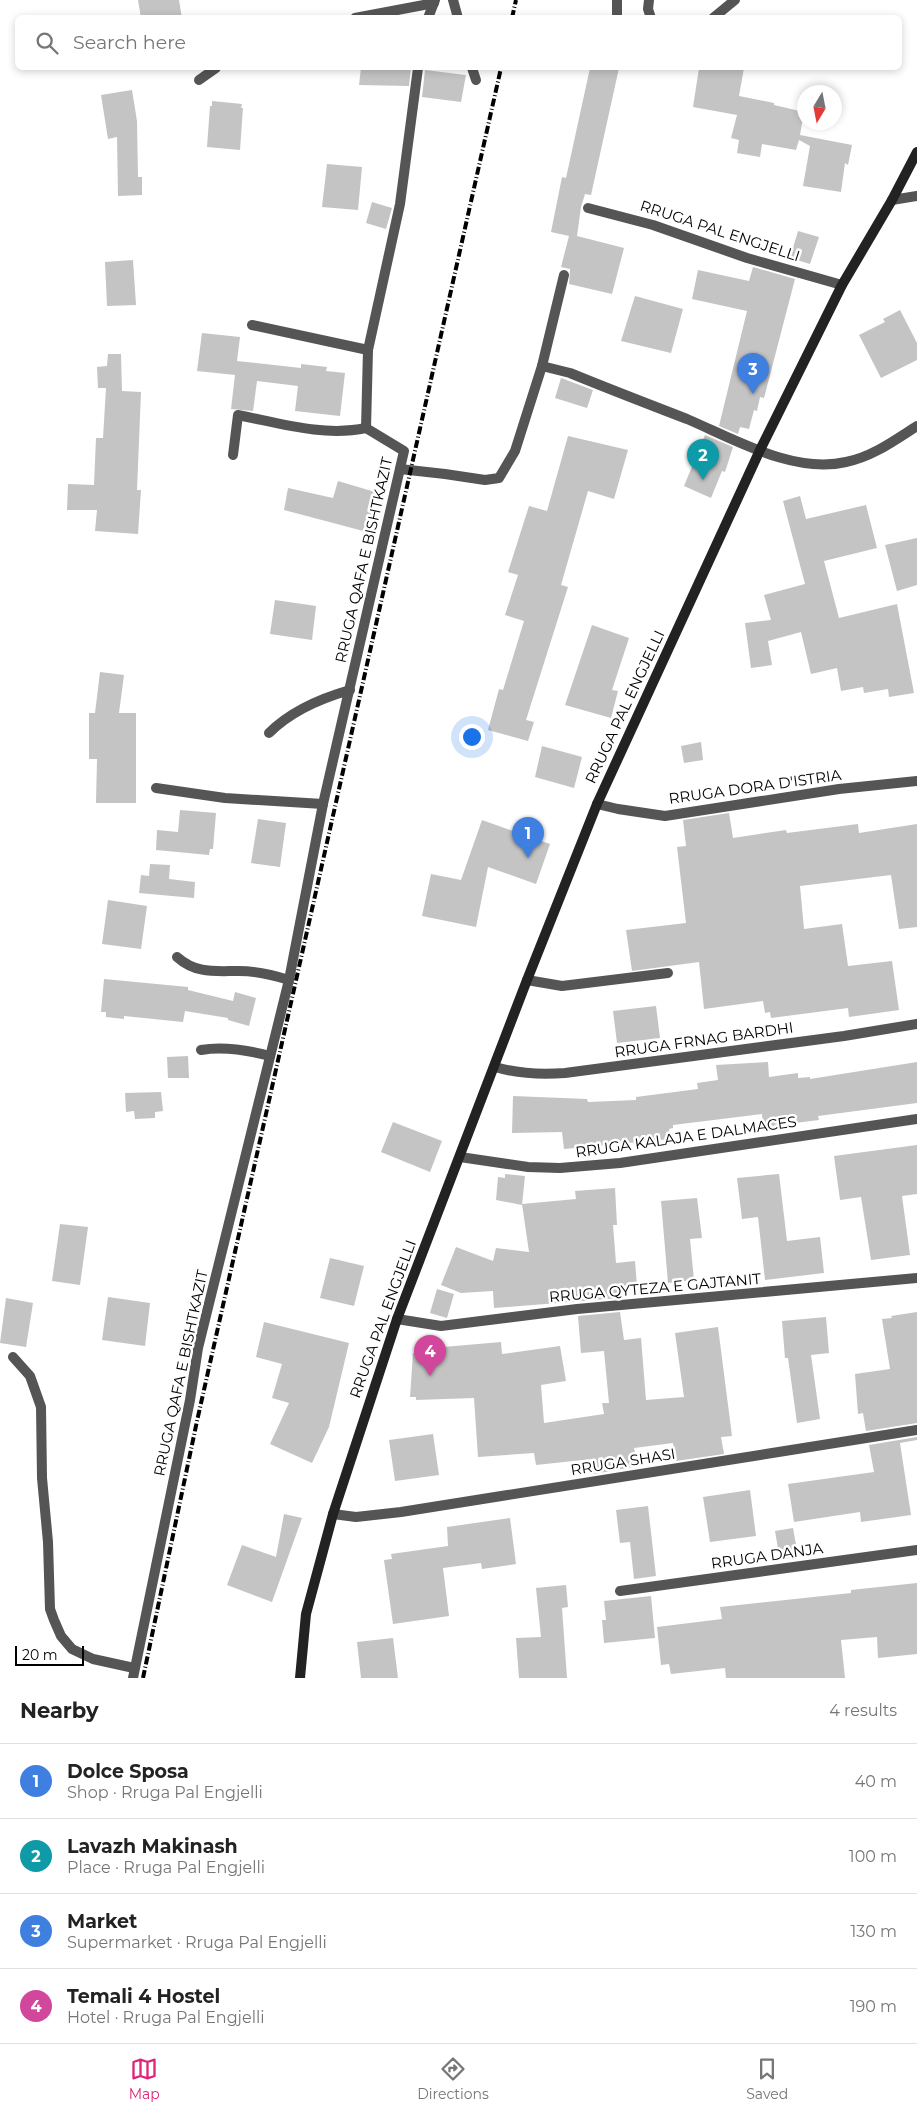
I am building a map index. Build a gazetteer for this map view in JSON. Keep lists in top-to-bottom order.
{
  "streets": {
    "main road": ["RRUGA PAL ENGJELLI"],
    "street": [
      "RRUGA QAFA E BISHTKAZIT",
      "RRUGA DORA D'ISTRIA",
      "RRUGA FRNAG BARDHI",
      "RRUGA KALAJA E DALMACES",
      "RRUGA QYTEZA E GAJTANIT",
      "RRUGA SHASI",
      "RRUGA DANJA"
    ]
  },
  "crossings": [
    ["RRUGA PAL ENGJELLI", "RRUGA DORA D'ISTRIA"],
    ["RRUGA PAL ENGJELLI", "RRUGA FRNAG BARDHI"],
    ["RRUGA PAL ENGJELLI", "RRUGA KALAJA E DALMACES"],
    ["RRUGA PAL ENGJELLI", "RRUGA QYTEZA E GAJTANIT"],
    ["RRUGA PAL ENGJELLI", "RRUGA SHASI"]
  ],
  "scale_bar": "20 m",
  "north": "bottom",
  "page": {
    "search": "Search here",
    "pins": [
      "3",
      "2",
      "1",
      "4"
    ],
    "scale": "20 m",
    "heading": ["Nearby", "4 results"],
    "list": [
      {
        "mark": "1",
        "name": "Dolce Sposa",
        "note": "Shop · Rruga Pal Engjelli",
        "value": "40 m"
      },
      {
        "mark": "2",
        "name": "Lavazh Makinash",
        "note": "Place · Rruga Pal Engjelli",
        "value": "100 m"
      },
      {
        "mark": "3",
        "name": "Market",
        "note": "Supermarket · Rruga Pal Engjelli",
        "value": "130 m"
      },
      {
        "mark": "4",
        "name": "Temali 4 Hostel",
        "note": "Hotel · Rruga Pal Engjelli",
        "value": "190 m"
      }
    ],
    "nav": ["Map", "Directions", "Saved"]
  }
}
